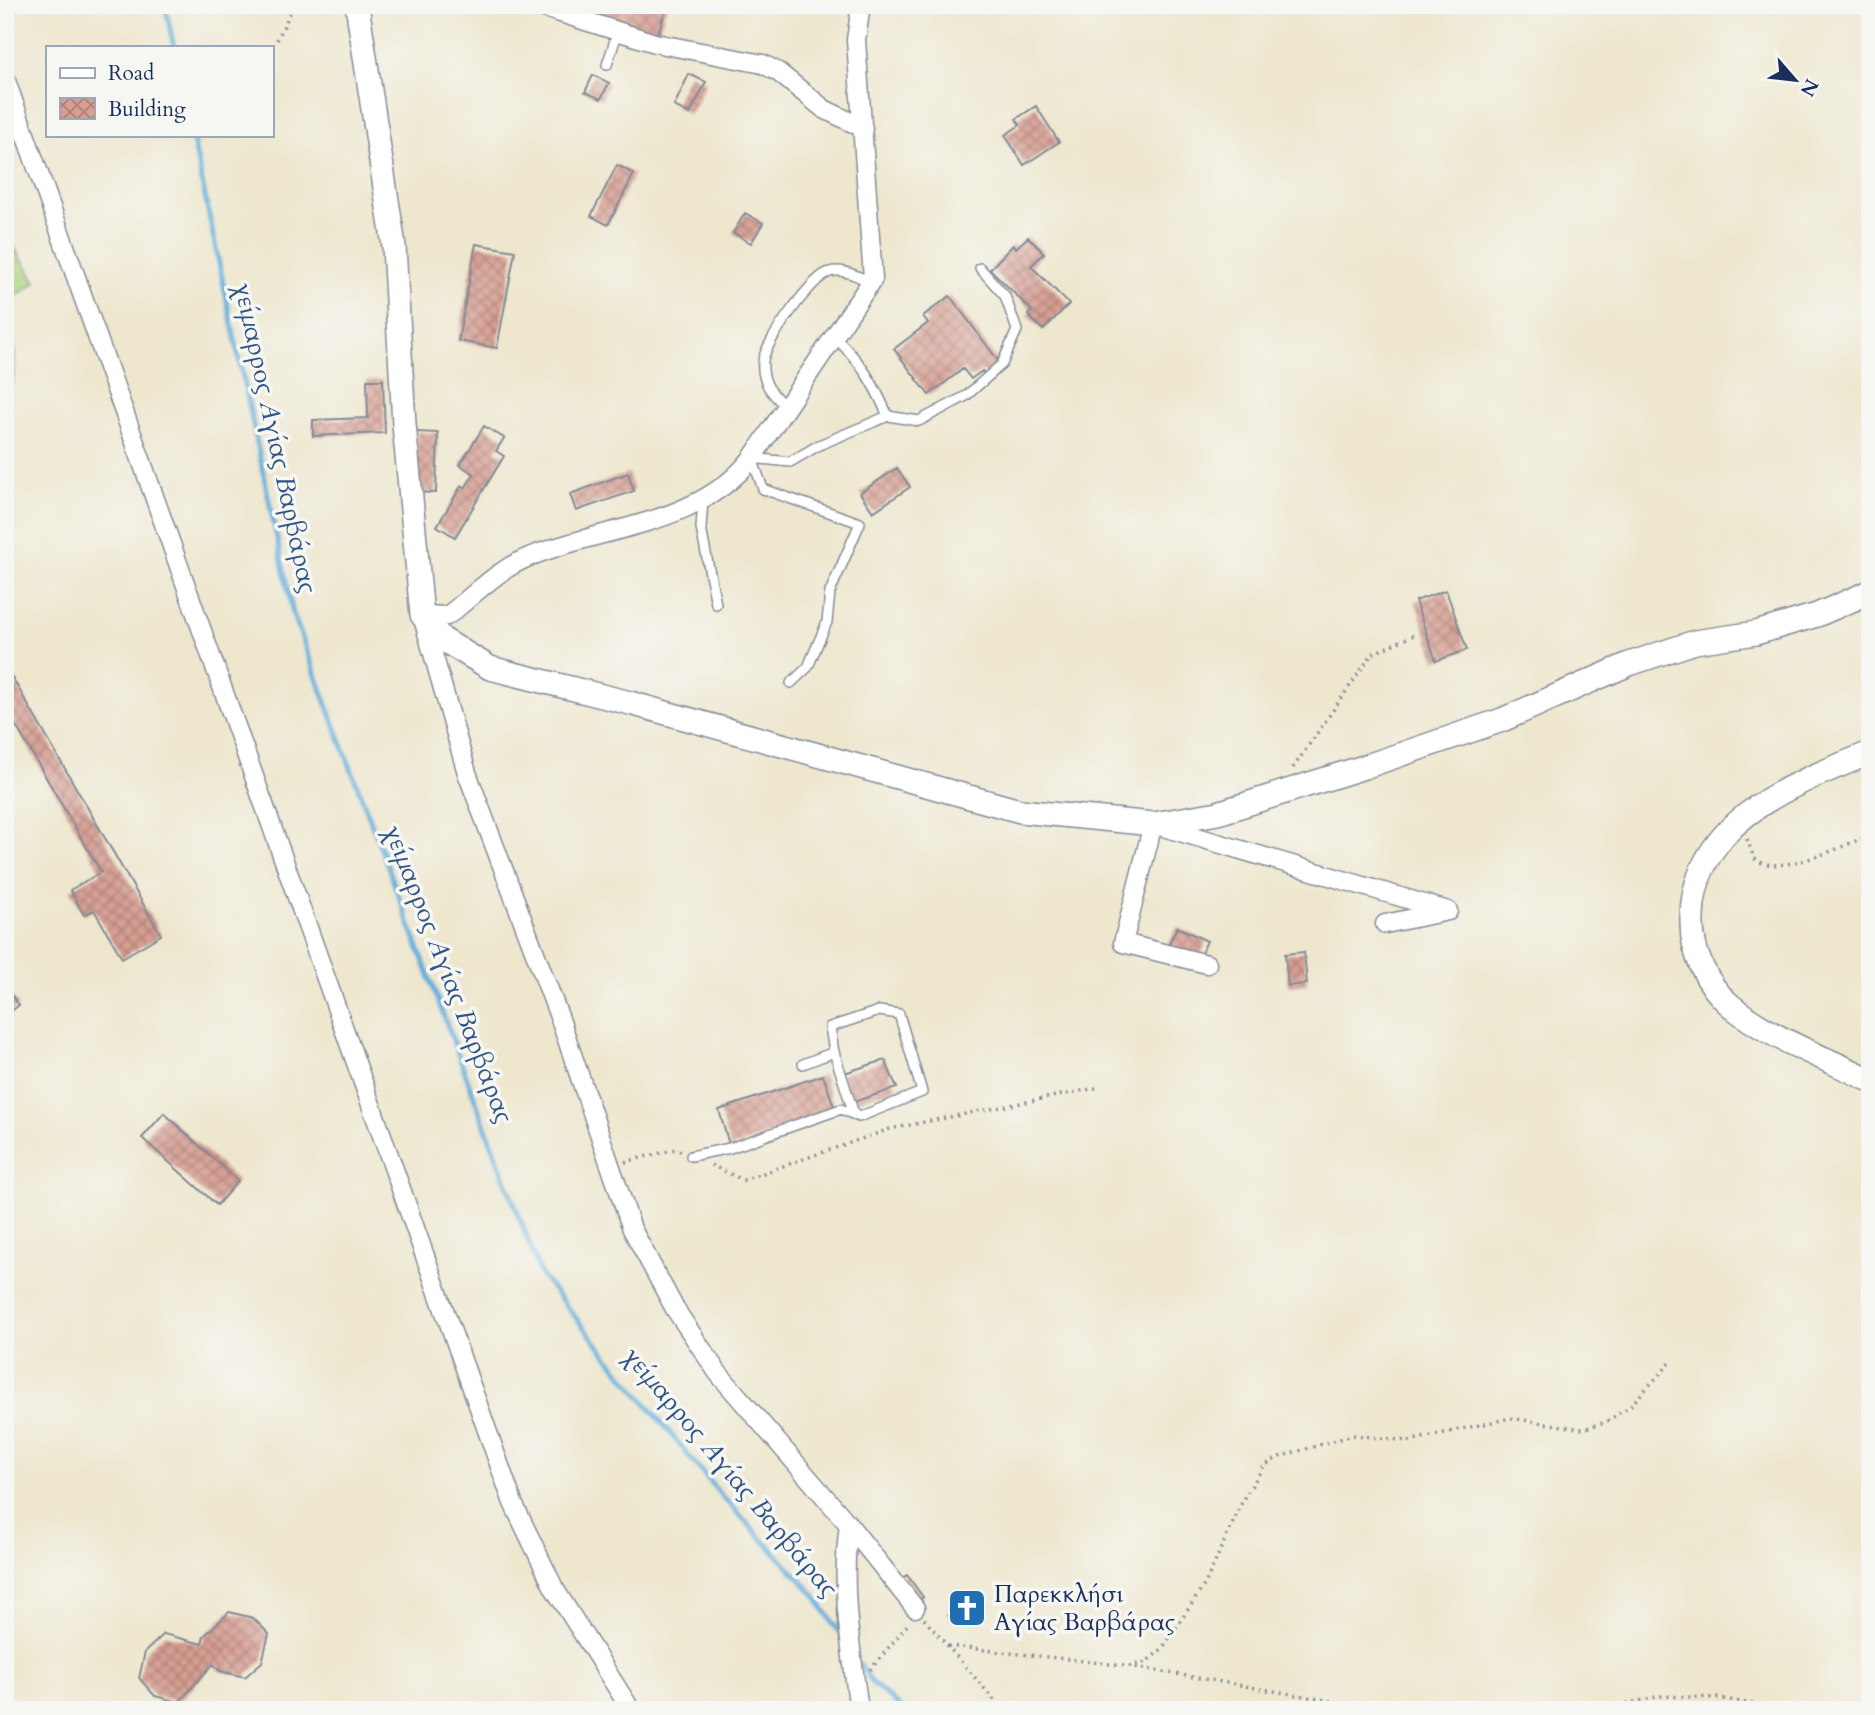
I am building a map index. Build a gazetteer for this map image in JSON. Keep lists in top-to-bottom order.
{
  "water": ["χείμαρρος Αγίας Βαρβάρας"],
  "places": {
    "church": ["Παρεκκλήσι Αγίας Βαρβάρας"]
  },
  "legend": ["Road", "Building"],
  "north": "bottom right"
}
